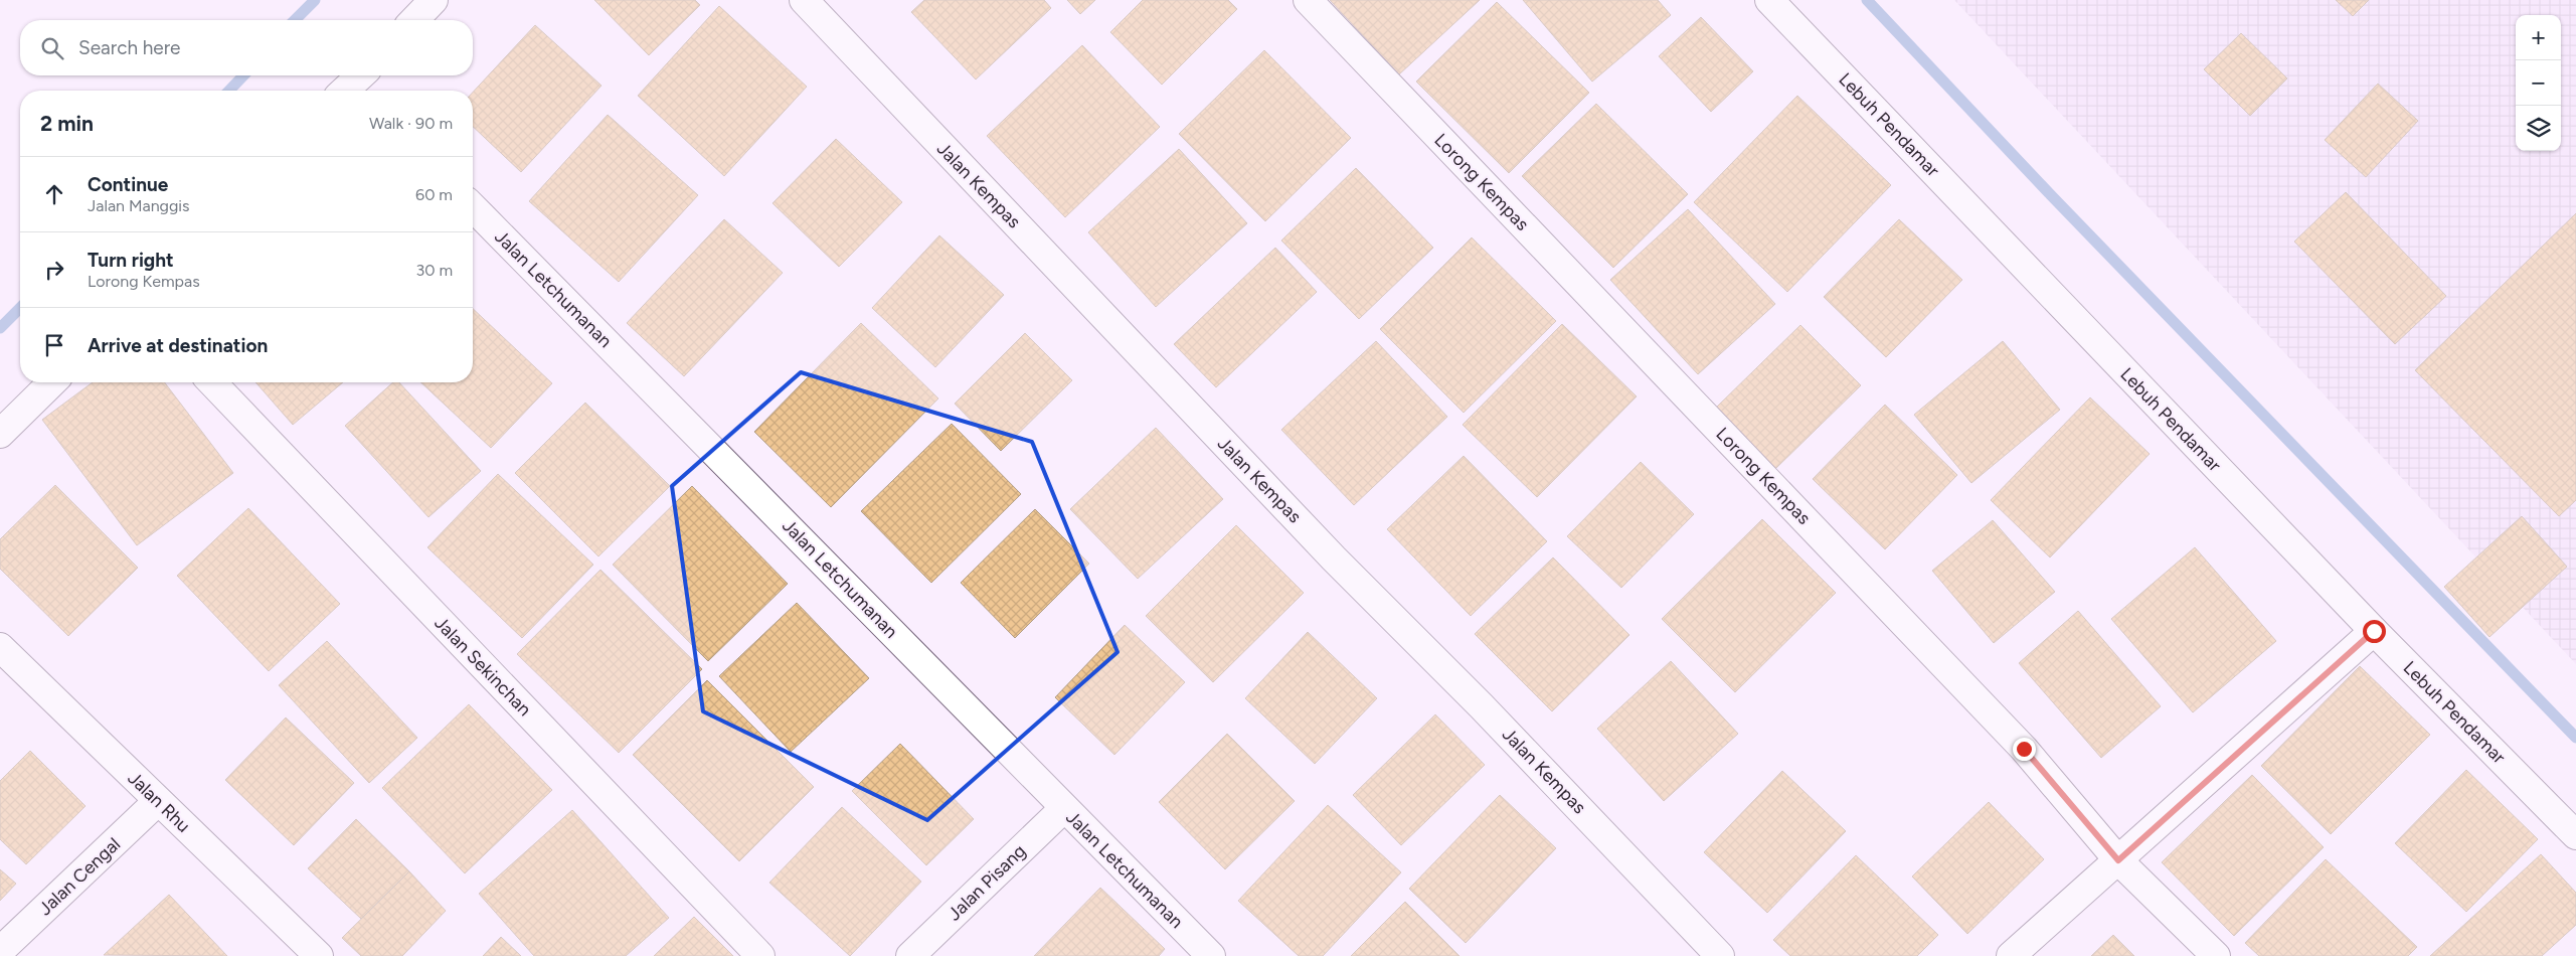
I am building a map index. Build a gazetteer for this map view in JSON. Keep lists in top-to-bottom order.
{
  "streets": {
    "street": [
      "Lebuh Pendamar",
      "Lorong Kempas",
      "Jalan Kempas",
      "Jalan Letchumanan",
      "Jalan Sekinchan",
      "Jalan Rhu",
      "Jalan Cengal",
      "Jalan Pisang"
    ]
  },
  "crossings": [
    ["Jalan Letchumanan", "Jalan Pisang"],
    ["Jalan Rhu", "Jalan Cengal"]
  ],
  "page": {
    "map_buttons": ["+", "−"],
    "search": "Search here",
    "heading": ["2 min", "Walk · 90 m"],
    "list": [
      ["Continue", "Jalan Manggis", "60 m"],
      ["Turn right", "Lorong Kempas", "30 m"],
      "Arrive at destination"
    ]
  }
}
